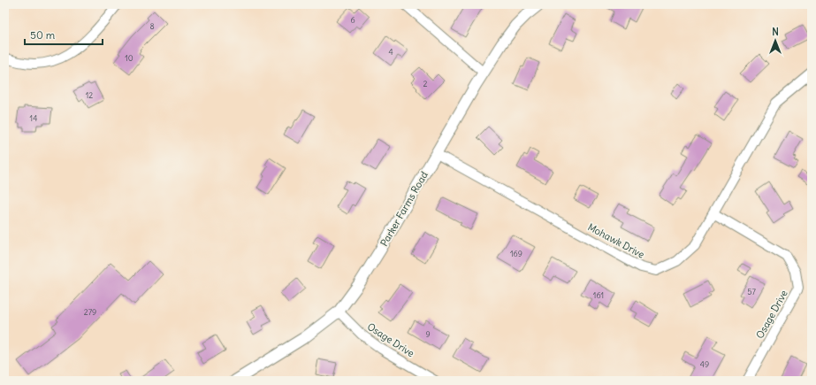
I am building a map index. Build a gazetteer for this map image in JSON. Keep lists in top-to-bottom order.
{
  "streets": {
    "street": ["Parker Farms Road", "Mohawk Drive", "Osage Drive"]
  },
  "crossings": [
    ["Parker Farms Road", "Mohawk Drive"],
    ["Parker Farms Road", "Osage Drive"],
    ["Mohawk Drive", "Osage Drive"]
  ],
  "house_numbers": [
    "6",
    "8",
    "4",
    "10",
    "2",
    "12",
    "14",
    "169",
    "57",
    "161",
    "279",
    "9",
    "49"
  ],
  "scale_bar": "50 m",
  "north": "top"
}
